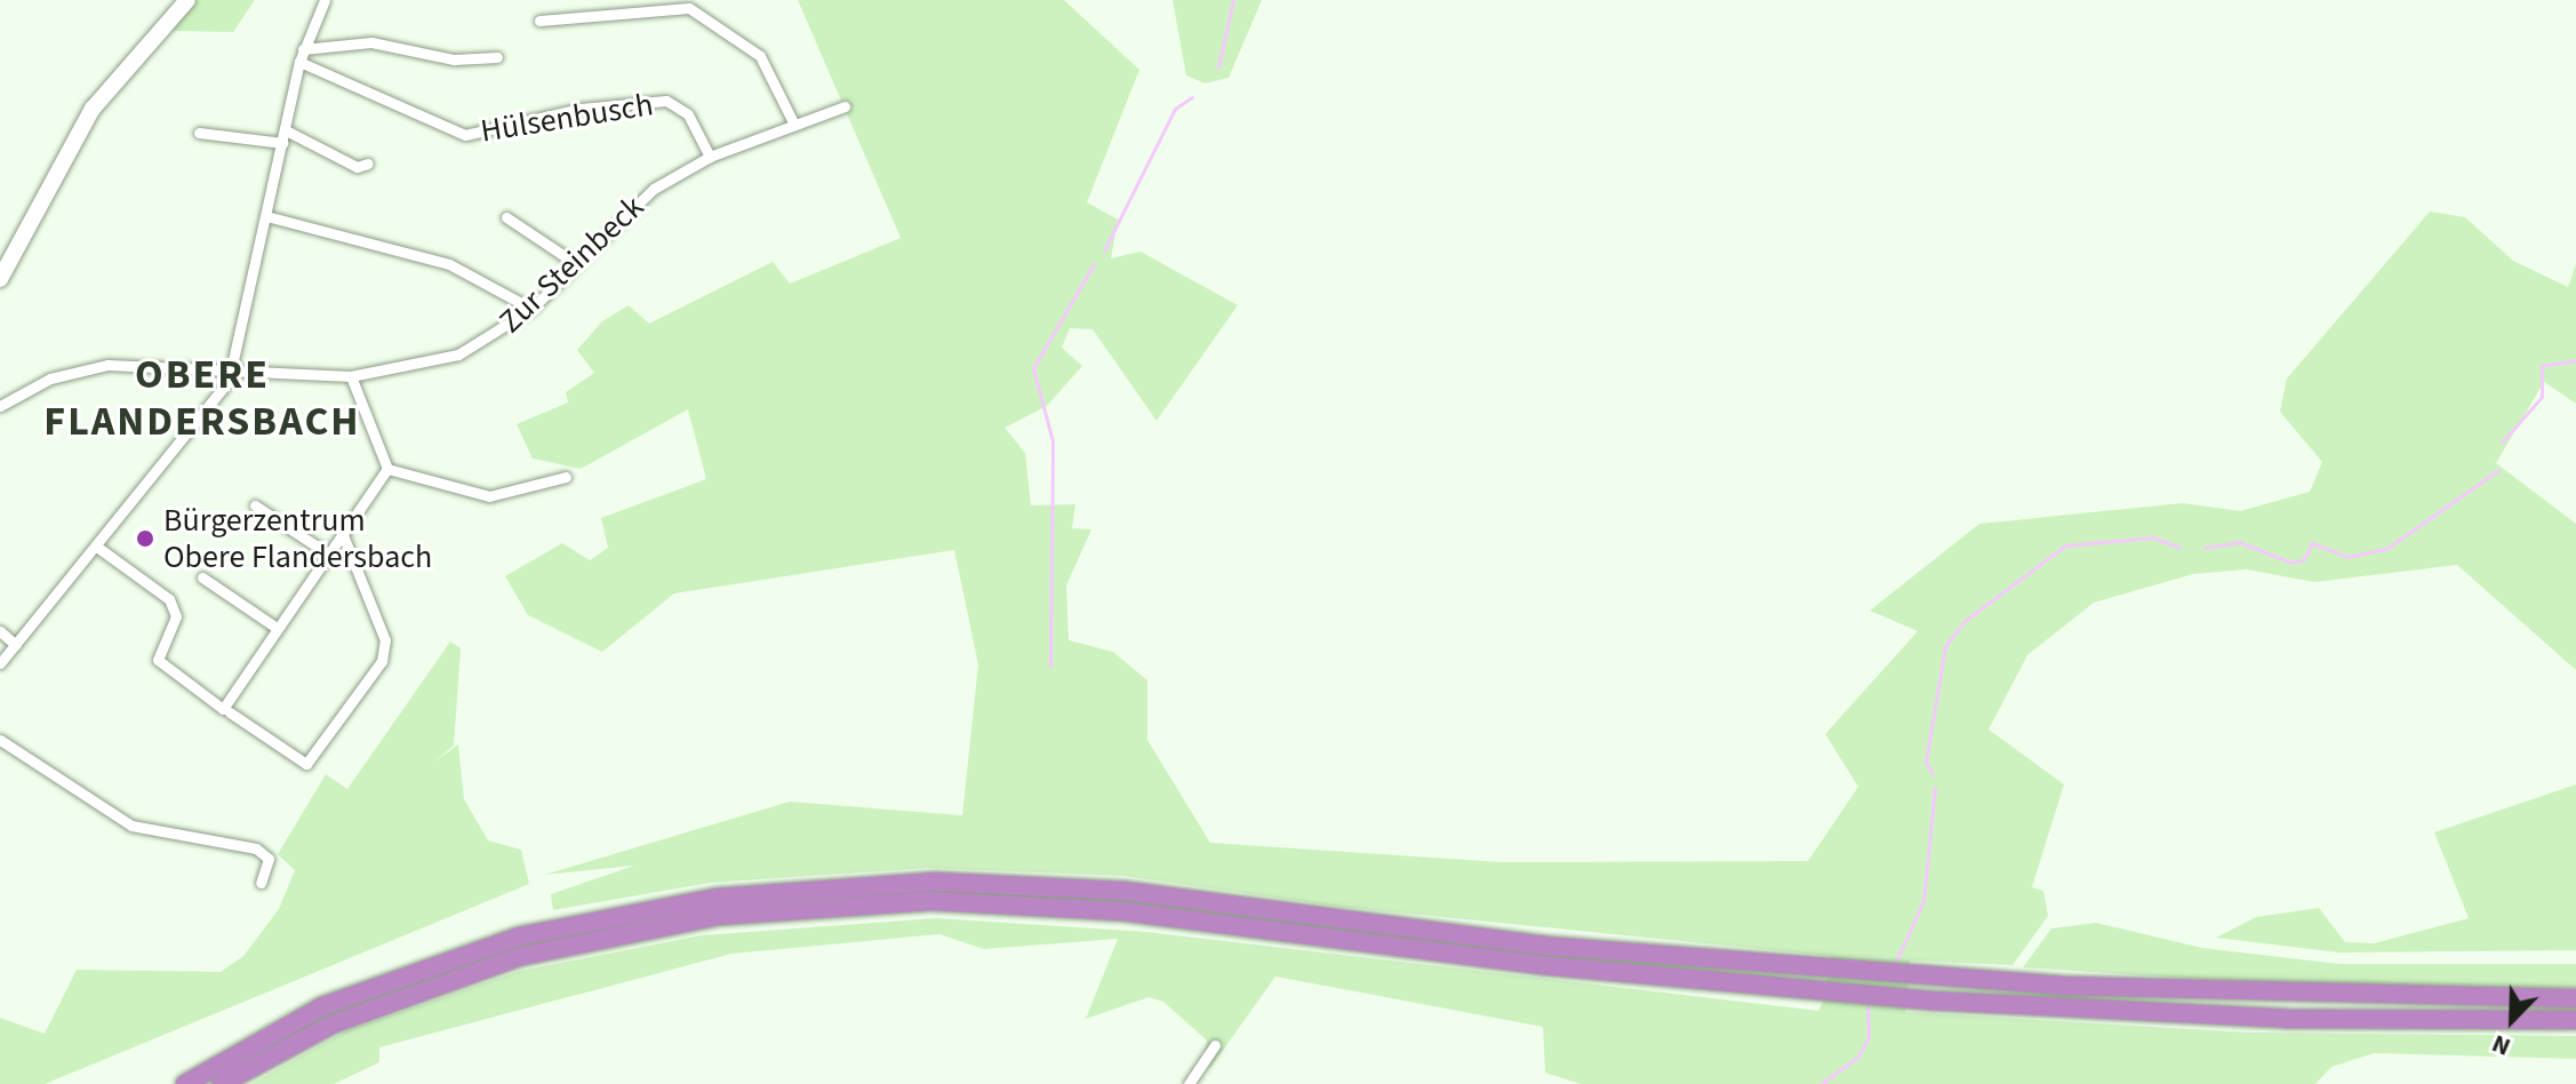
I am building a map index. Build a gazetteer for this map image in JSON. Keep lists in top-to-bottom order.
{
  "streets": {
    "street": ["Hülsenbusch", "Zur Steinbeck"]
  },
  "crossings": [
    ["Hülsenbusch", "Zur Steinbeck"]
  ],
  "districts": ["OBERE FLANDERSBACH"],
  "places": ["Bürgerzentrum Obere Flandersbach"],
  "north": "bottom left"
}
